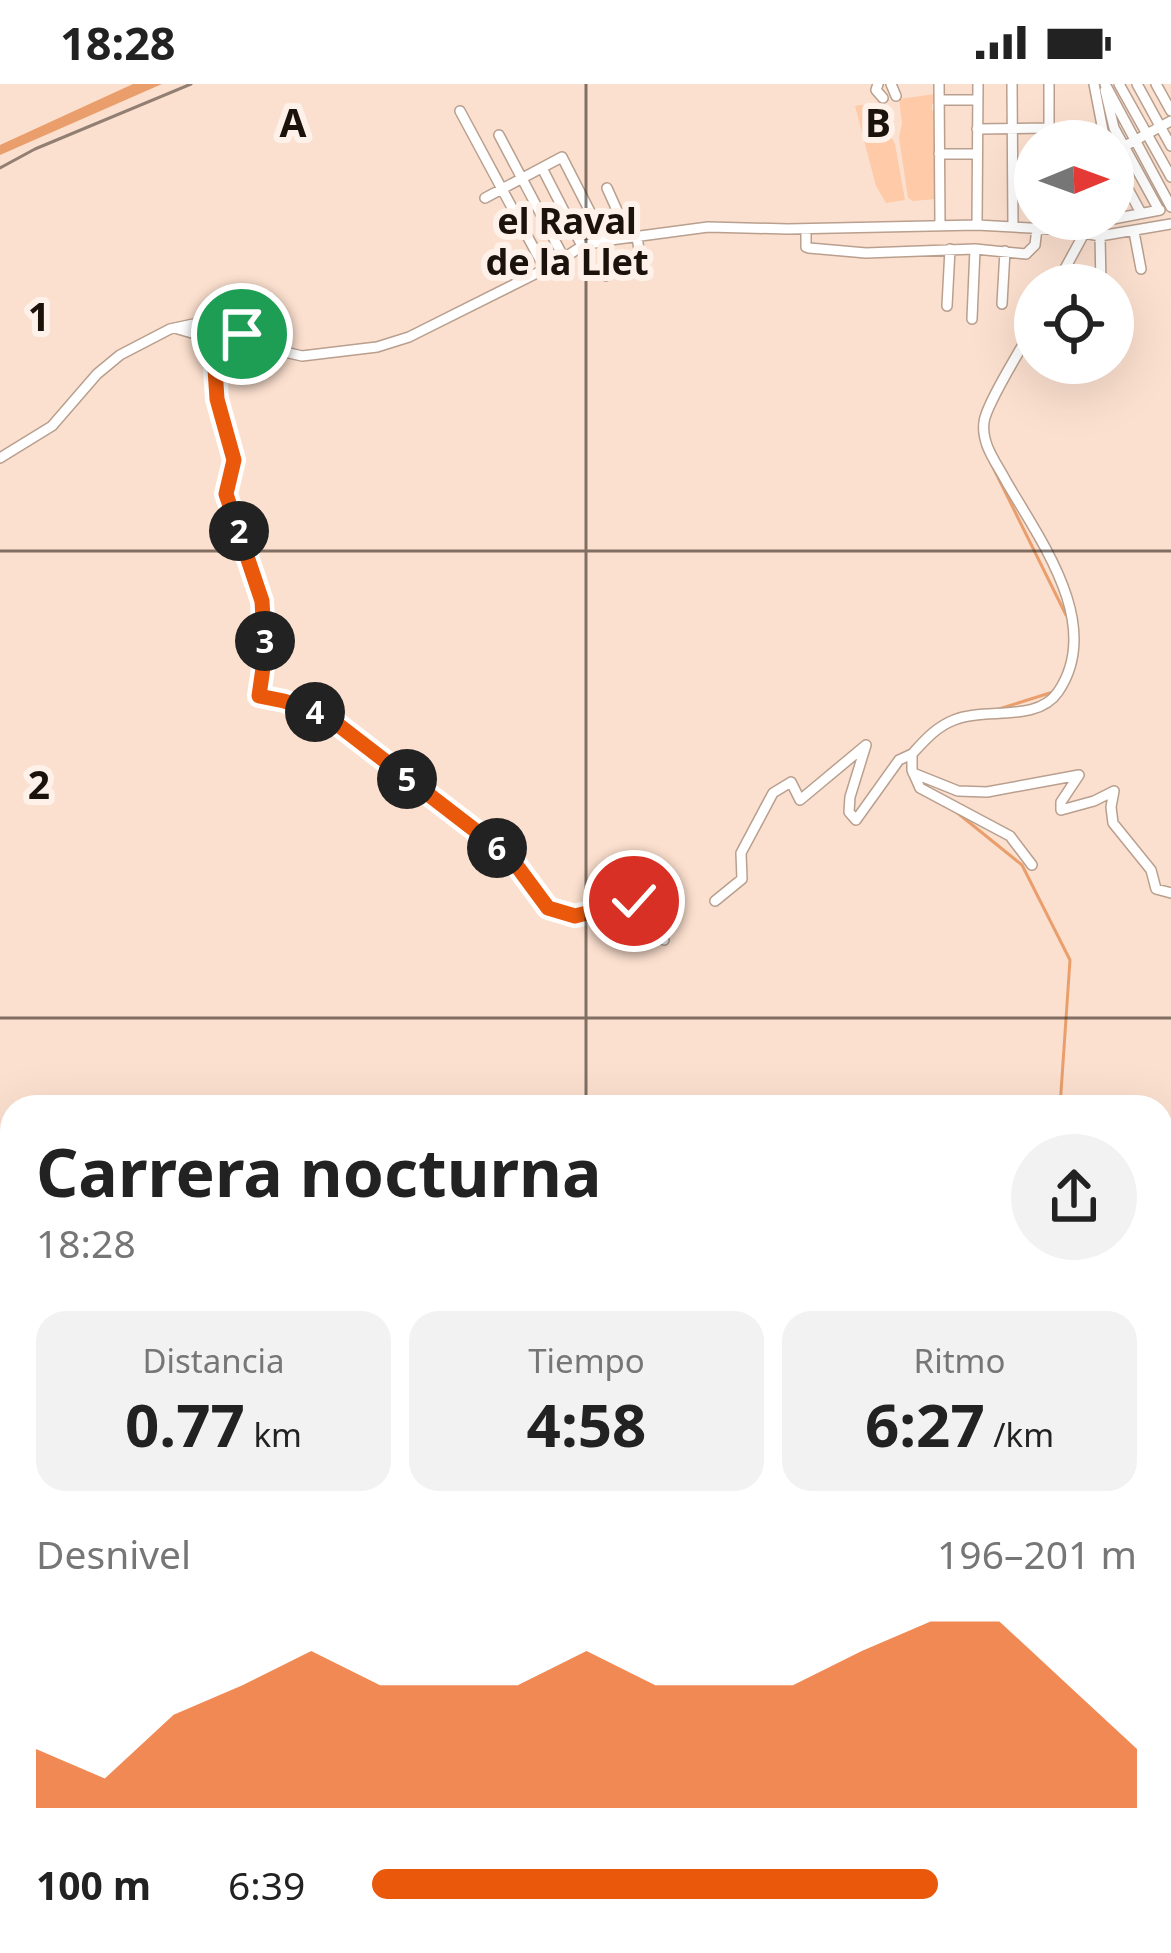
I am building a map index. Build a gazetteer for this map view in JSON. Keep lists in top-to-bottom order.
{
  "districts": ["el Raval de la Llet"],
  "north": "right",
  "page": {
    "status": "18:28",
    "pins": [
      "2",
      "3",
      "4",
      "5",
      "6"
    ],
    "heading": ["Carrera nocturna", "18:28"],
    "stats": [
      ["Distancia", "0.77 km"],
      ["Tiempo", "4:58"],
      ["Ritmo", "6:27 /km"]
    ],
    "chart": ["Desnivel", "196–201 m"],
    "list": [
      {
        "name": "100 m",
        "note": "6:39"
      }
    ]
  },
  "grid": {
    "columns": ["A", "B"],
    "rows": ["1", "2"]
  }
}
